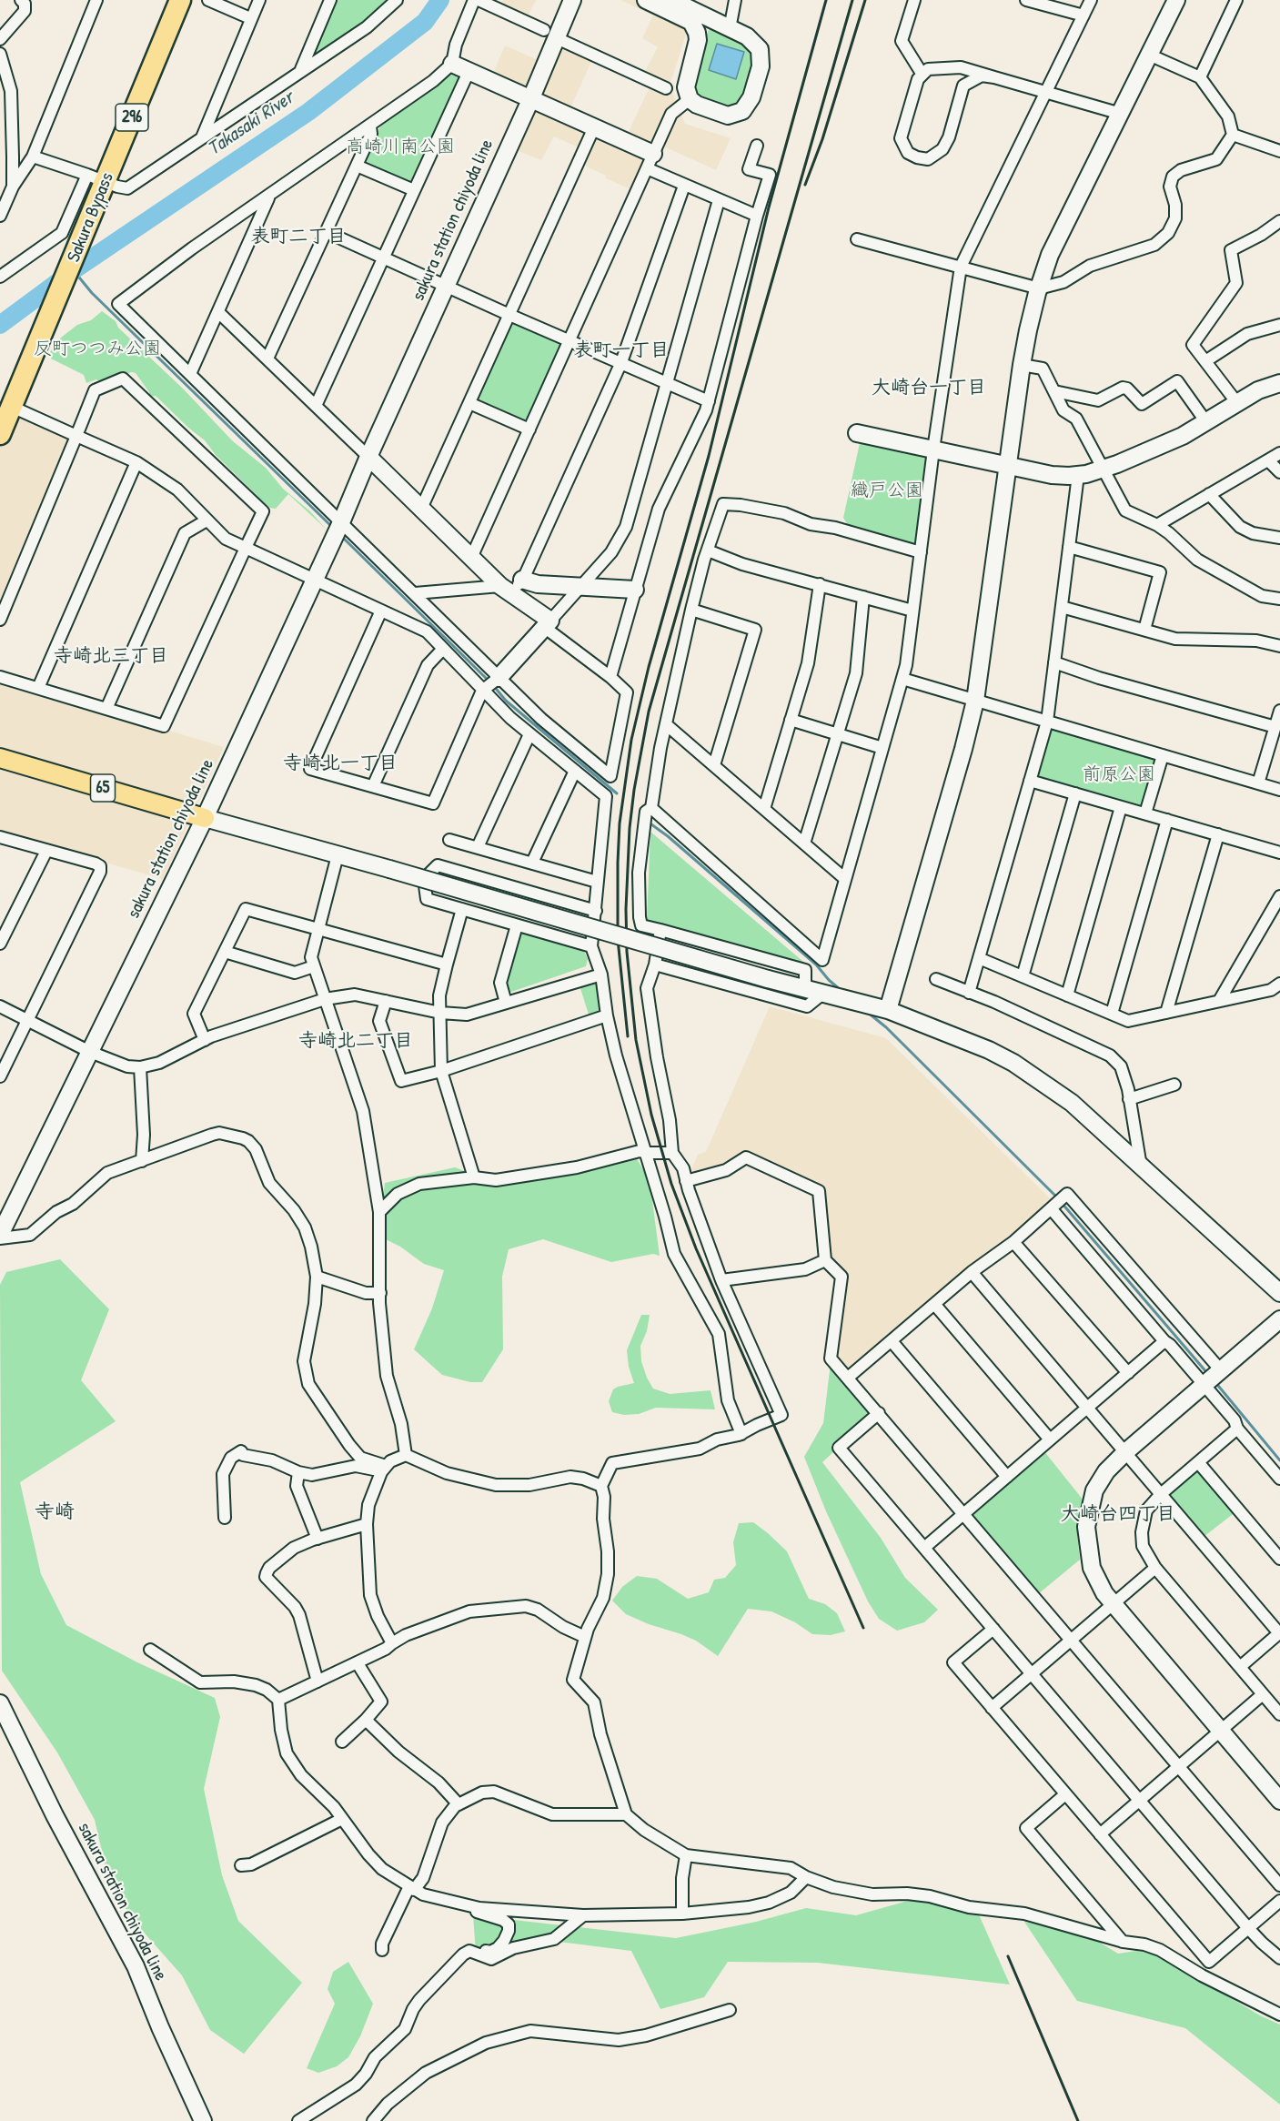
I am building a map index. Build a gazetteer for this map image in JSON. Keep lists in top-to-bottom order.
{
  "streets": {
    "highway": ["296", "Sakura Bypass"],
    "main road": ["65"],
    "street": ["sakura station chiyoda line"]
  },
  "crossings": [
    ["sakura station chiyoda line", "65"]
  ],
  "districts": [
    "表町二丁目",
    "表町一丁目",
    "大崎台一丁目",
    "寺崎北三丁目",
    "寺崎北一丁目",
    "寺崎北二丁目",
    "寺崎",
    "大崎台四丁目"
  ],
  "water": ["Takasaki River"],
  "parks": [
    "高崎川南公園",
    "反町つつみ公園",
    "織戸公園",
    "前原公園"
  ]
}
